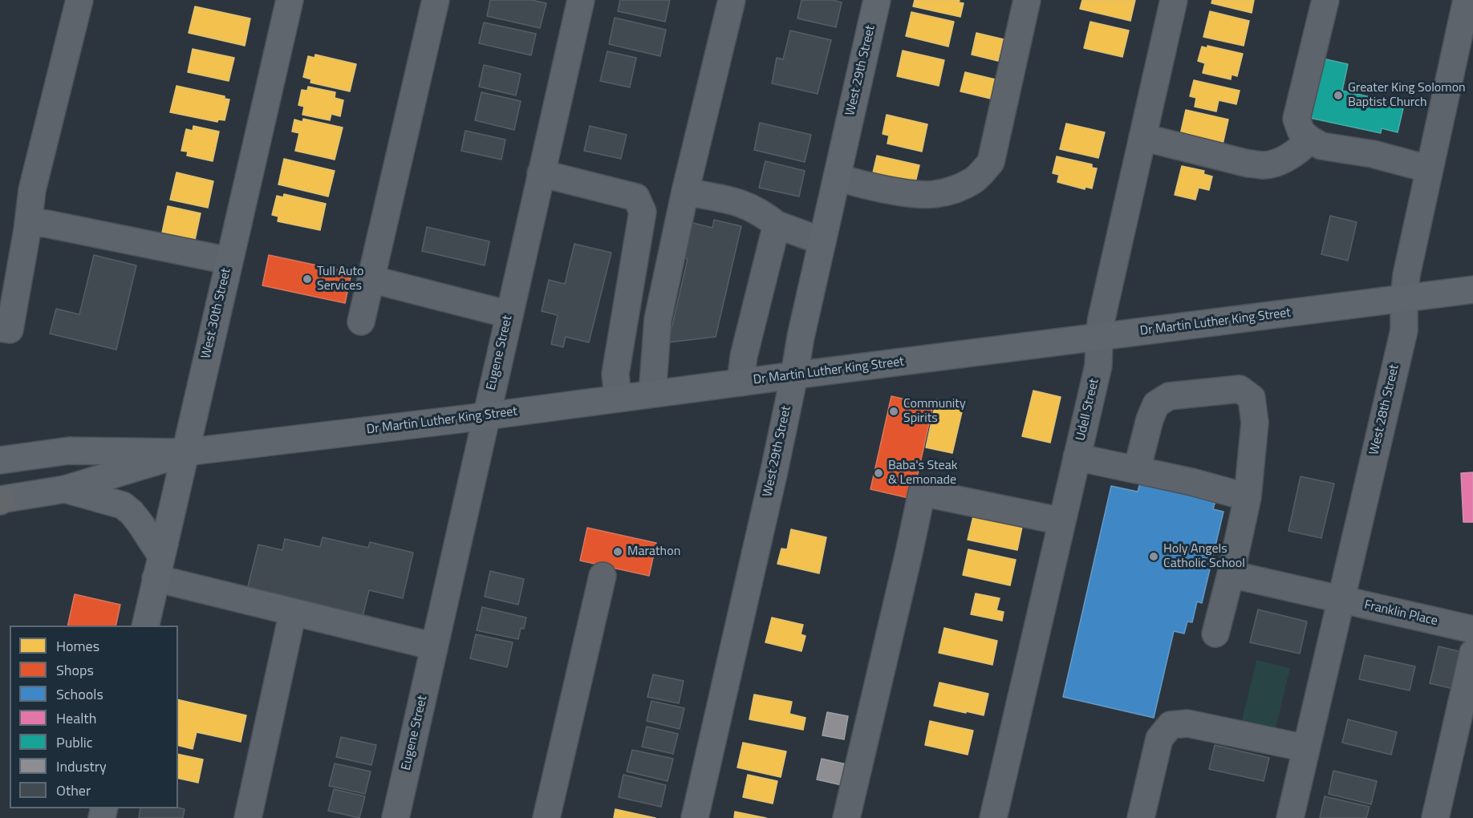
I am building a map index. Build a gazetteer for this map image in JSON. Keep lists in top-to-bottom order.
{
  "streets": {
    "main road": ["West 29th Street", "West 30th Street", "Dr Martin Luther King Street"],
    "street": [
      "Eugene Street",
      "Udell Street",
      "West 28th Street",
      "Franklin Place"
    ]
  },
  "crossings": [
    ["West 29th Street", "Dr Martin Luther King Street"],
    ["West 30th Street", "Dr Martin Luther King Street"],
    ["Dr Martin Luther King Street", "Eugene Street"],
    ["Dr Martin Luther King Street", "Udell Street"],
    ["Dr Martin Luther King Street", "West 28th Street"],
    ["West 28th Street", "Franklin Place"]
  ],
  "places": [
    "Greater King Solomon Baptist Church",
    "Tull Auto Services",
    "Community Spirits",
    "Baba's Steak & Lemonade",
    "Marathon",
    "Holy Angels Catholic School"
  ],
  "legend": [
    "Homes",
    "Shops",
    "Schools",
    "Health",
    "Public",
    "Industry",
    "Other"
  ]
}
